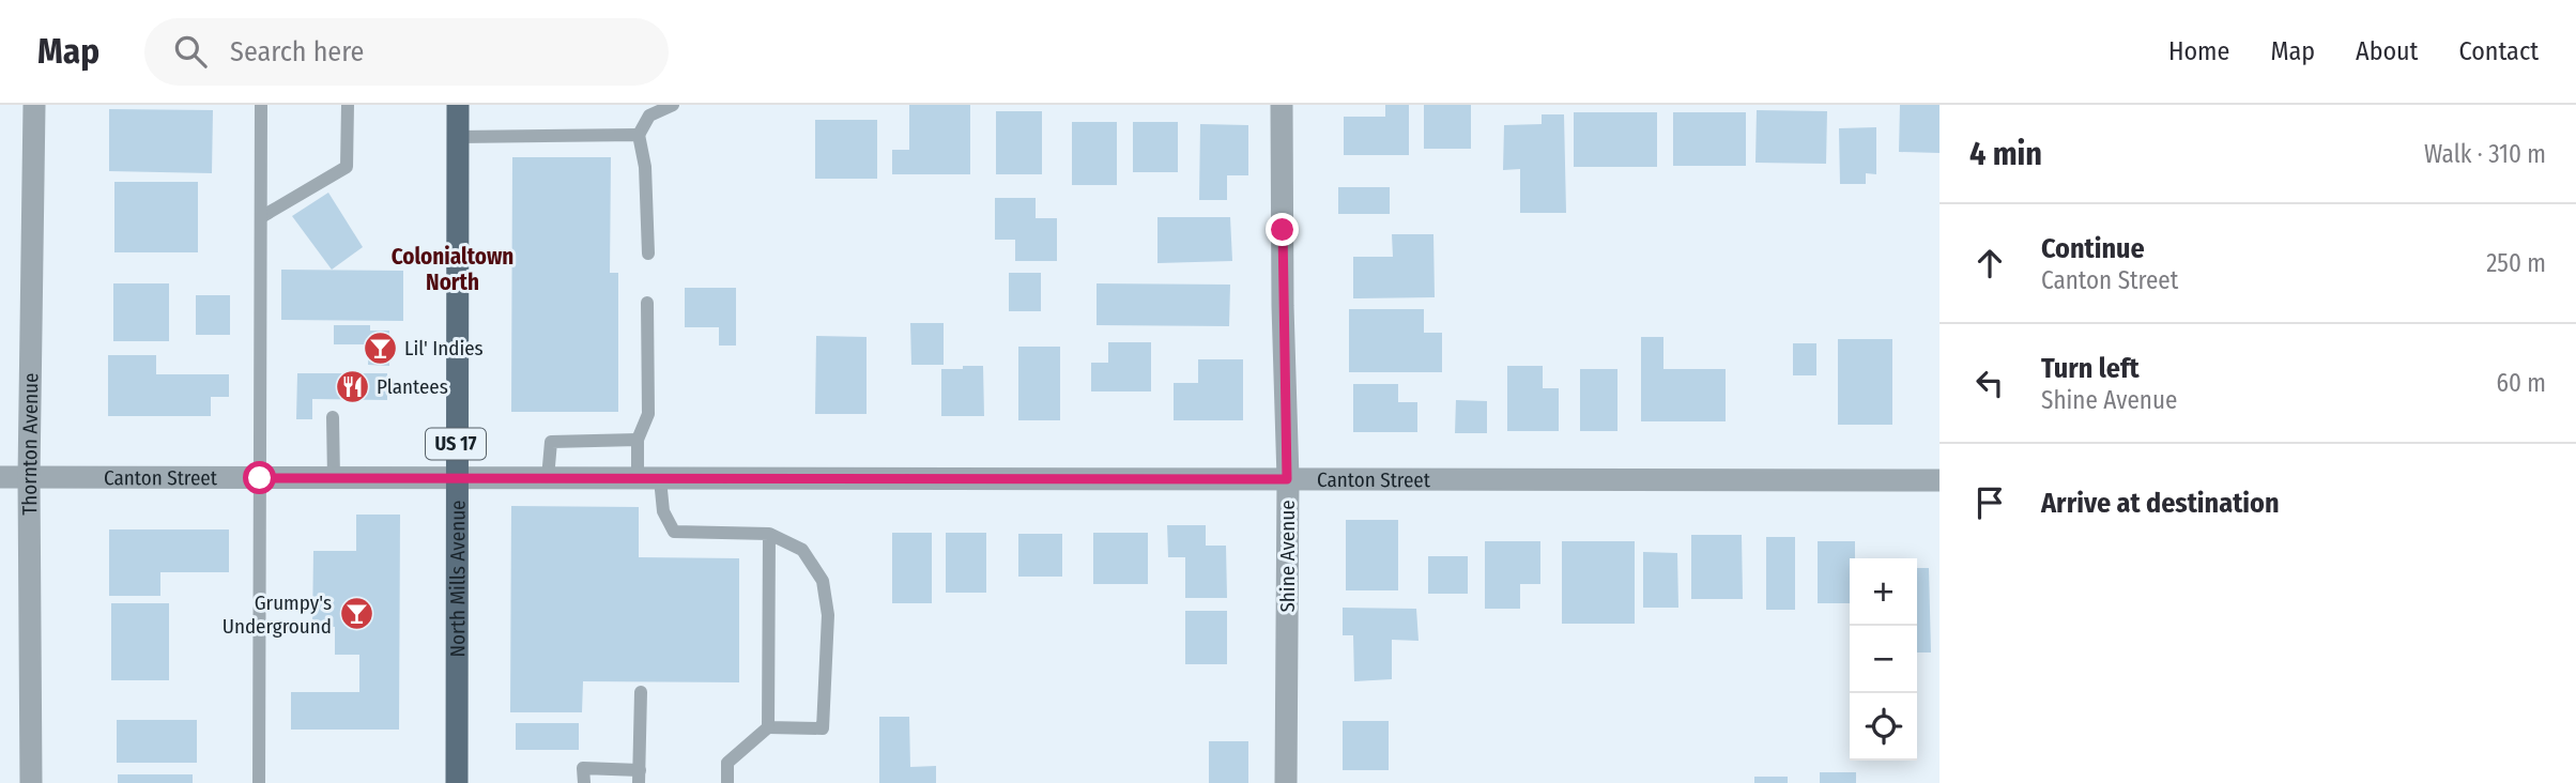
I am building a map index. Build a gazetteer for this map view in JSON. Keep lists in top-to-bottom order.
{
  "streets": {
    "main road": ["US 17", "North Mills Avenue"],
    "street": ["Thornton Avenue", "Canton Street", "Shine Avenue"]
  },
  "crossings": [
    ["Thornton Avenue", "Canton Street"],
    ["Canton Street", "Shine Avenue"],
    ["Canton Street", "North Mills Avenue"]
  ],
  "districts": ["Colonialtown North"],
  "places": {
    "bar": ["Lil' Indies", "Grumpy's Underground"],
    "restaurant": ["Plantees"]
  },
  "page": {
    "header": "Map",
    "search": "Search here",
    "nav": [
      "Home",
      "Map",
      "About",
      "Contact"
    ],
    "heading": ["4 min", "Walk · 310 m"],
    "list": [
      ["Continue", "Canton Street", "250 m"],
      ["Turn left", "Shine Avenue", "60 m"],
      "Arrive at destination"
    ],
    "map_buttons": ["+", "−"]
  }
}
